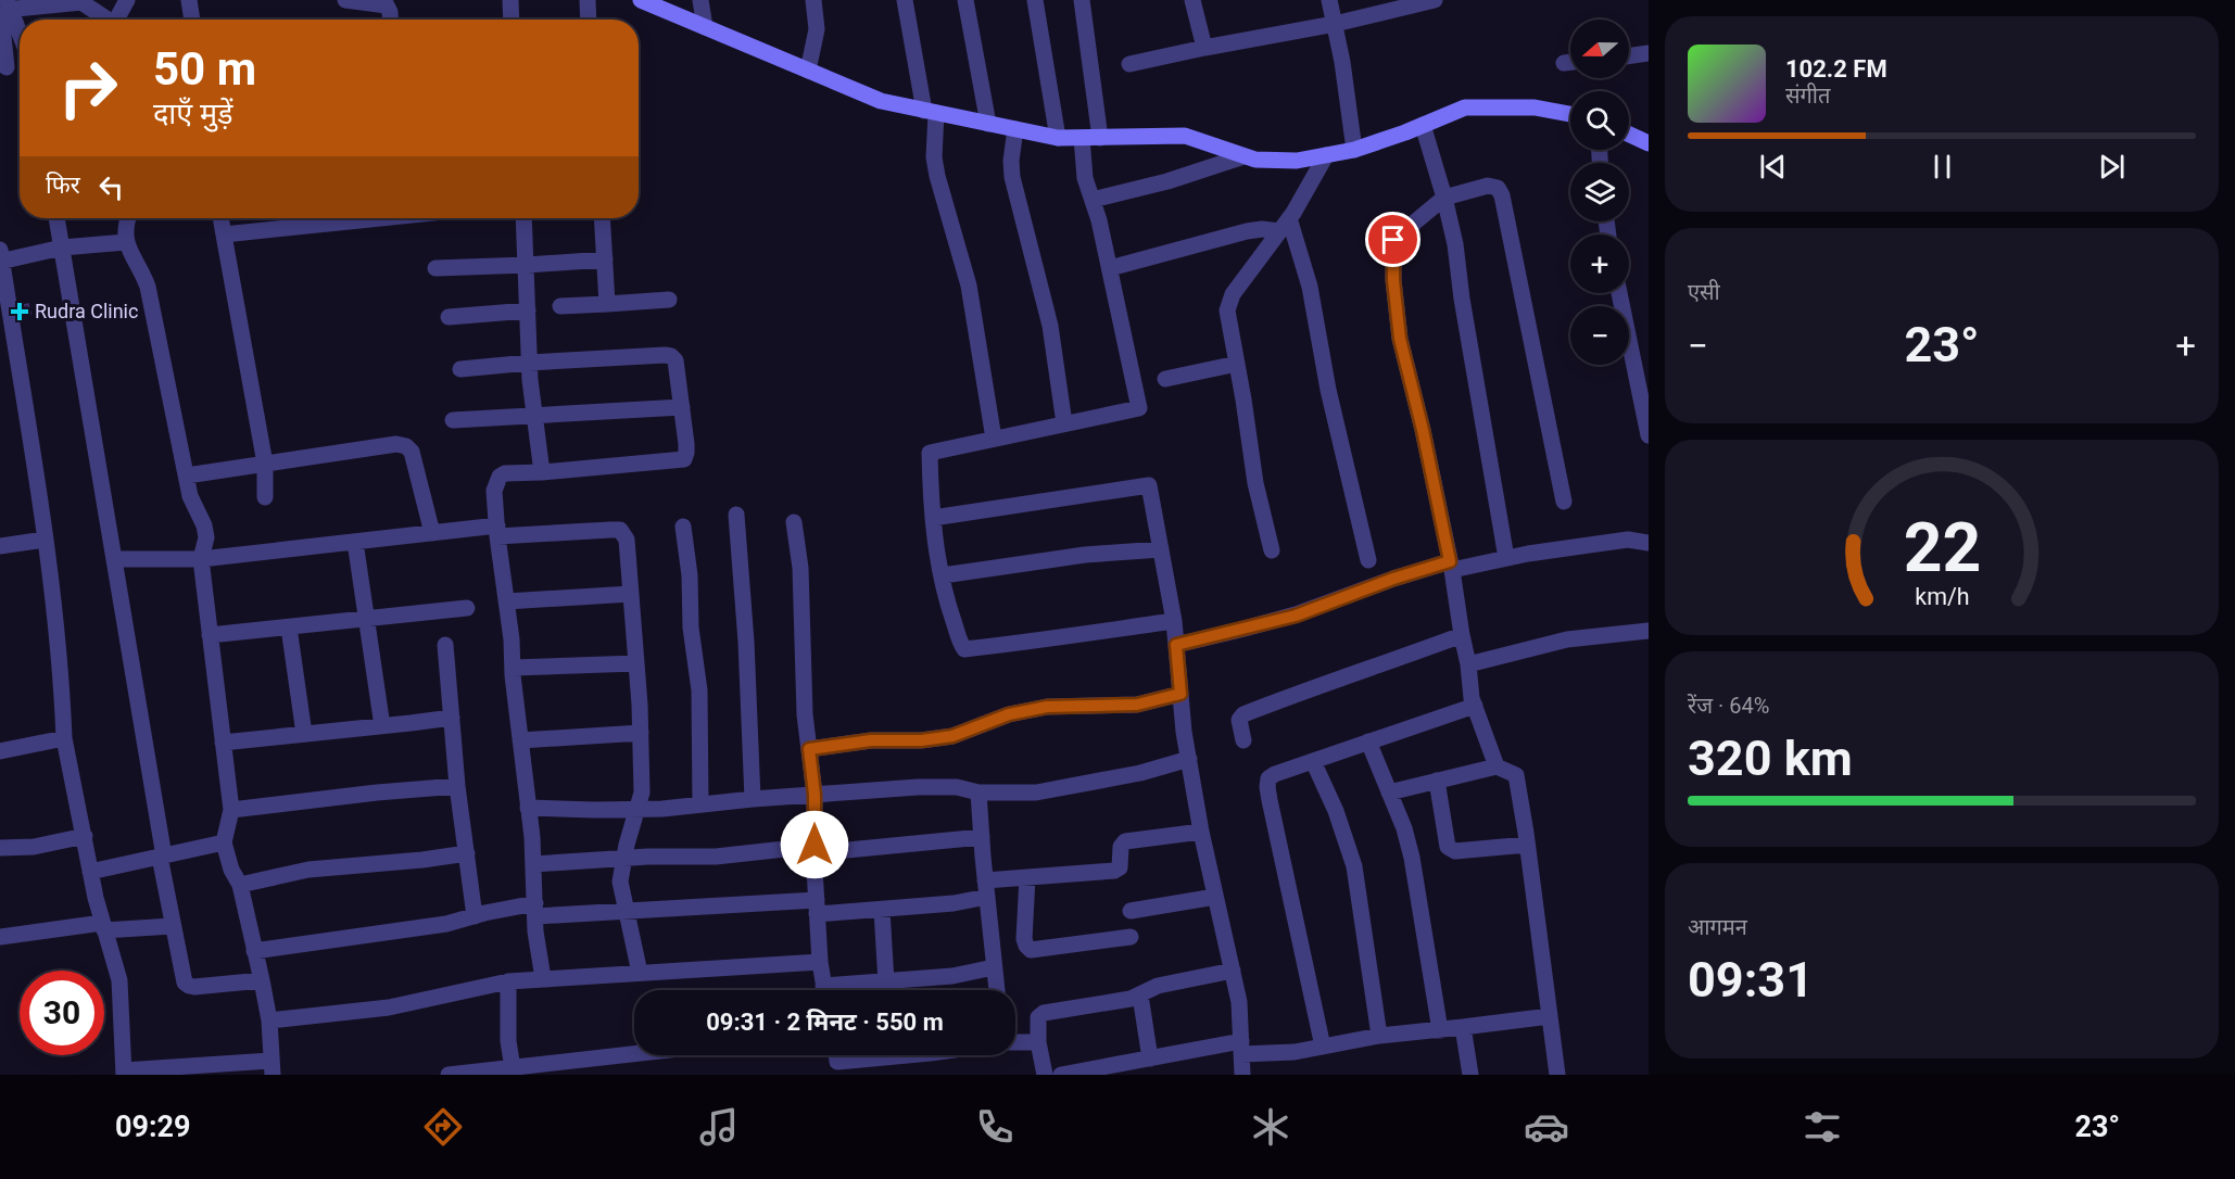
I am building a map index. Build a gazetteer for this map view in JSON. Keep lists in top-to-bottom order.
{
  "places": {
    "health": ["Rudra Clinic"]
  },
  "north": "left",
  "page": {
    "map_buttons": ["+", "−"],
    "turn": ["50 m", "दाएँ मुड़ें"],
    "song": ["102.2 FM", "संगीत"],
    "then": "फिर",
    "tile": [
      "एसी",
      ["रेंज · 64%", "320 km"],
      ["आगमन", "09:31"]
    ],
    "heat": ["−", "23°", "+"],
    "limit": "30",
    "trip": "09:31 · 2 मिनट · 550 m",
    "tabs": ["09:29", "23°"],
    "gauge": ["22", "km/h"]
  }
}
